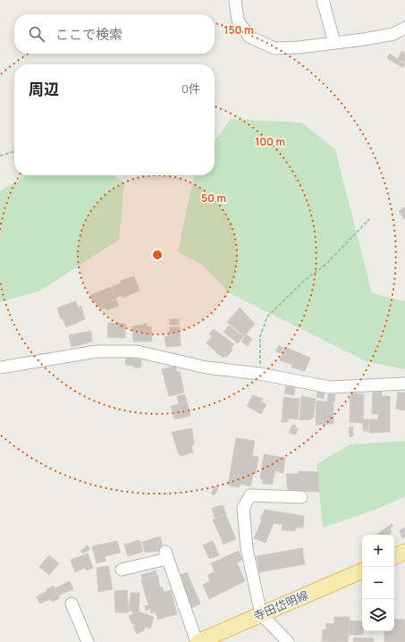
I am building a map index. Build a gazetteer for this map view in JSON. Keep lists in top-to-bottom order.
{
  "streets": {
    "main road": ["寺田岱明線"]
  },
  "page": {
    "search": "ここで検索",
    "heading": ["周辺", "0件"],
    "map_buttons": ["+", "−"]
  },
  "rings": ["150 m", "100 m", "50 m"]
}
